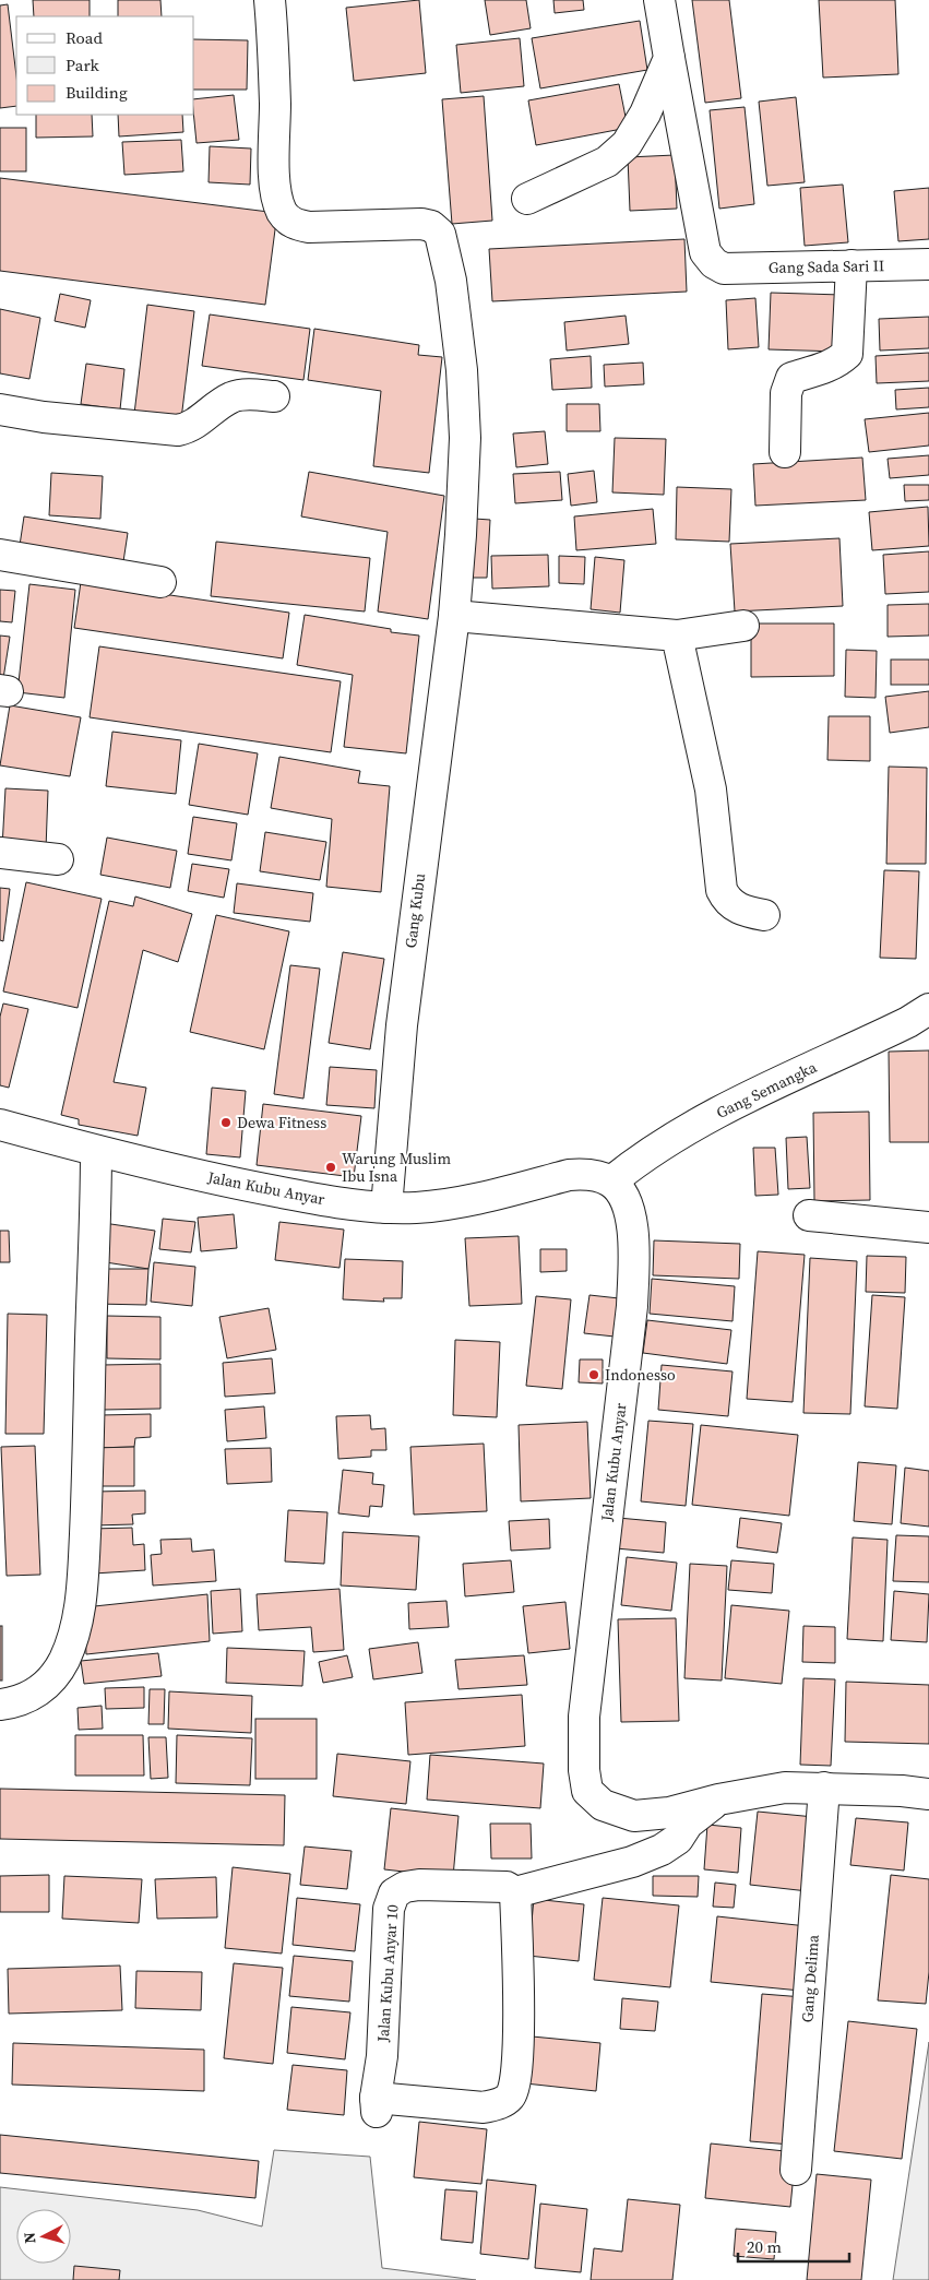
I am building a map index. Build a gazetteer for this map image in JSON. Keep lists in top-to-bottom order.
{
  "streets": {
    "street": [
      "Gang Sada Sari II",
      "Gang Kubu",
      "Gang Semangka",
      "Jalan Kubu Anyar",
      "Jalan Kubu Anyar 10",
      "Gang Delima"
    ]
  },
  "crossings": [
    ["Gang Kubu", "Jalan Kubu Anyar"],
    ["Gang Semangka", "Jalan Kubu Anyar"],
    ["Jalan Kubu Anyar", "Jalan Kubu Anyar 10"],
    ["Jalan Kubu Anyar", "Gang Delima"]
  ],
  "places": ["Dewa Fitness", "Warung Muslim Ibu Isna", "Indonesso"],
  "legend": ["Road", "Park", "Building"],
  "scale_bar": "20 m",
  "north": "left"
}
